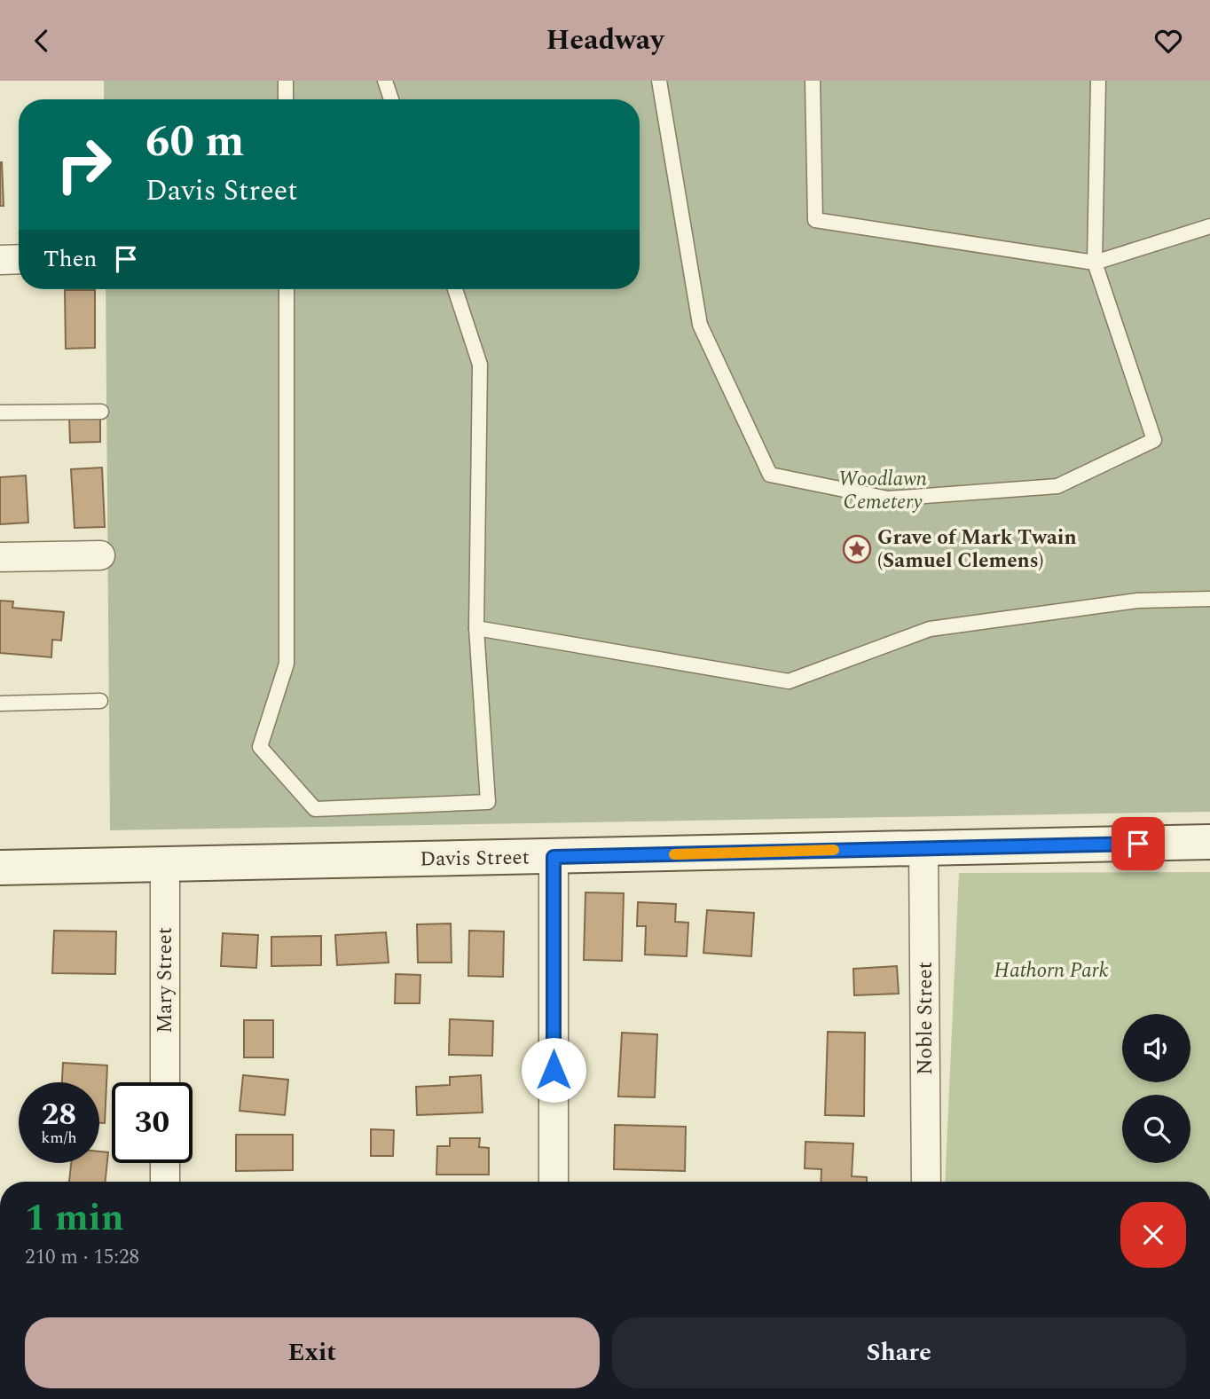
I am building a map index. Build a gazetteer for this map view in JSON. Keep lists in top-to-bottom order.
{
  "streets": {
    "street": ["Davis Street", "Mary Street", "Noble Street"]
  },
  "crossings": [
    ["Davis Street", "Mary Street"],
    ["Davis Street", "Noble Street"]
  ],
  "parks": ["Woodlawn Cemetery", "Hathorn Park"],
  "places": {
    "place": ["Grave of Mark Twain (Samuel Clemens)"]
  },
  "page": {
    "header": "Headway",
    "turn": ["60 m", "Davis Street"],
    "then": "Then",
    "speed": "28 km/h",
    "limit": "30",
    "heading": ["1 min", "210 m · 15:28"],
    "buttons": ["Exit", "Share"]
  }
}
